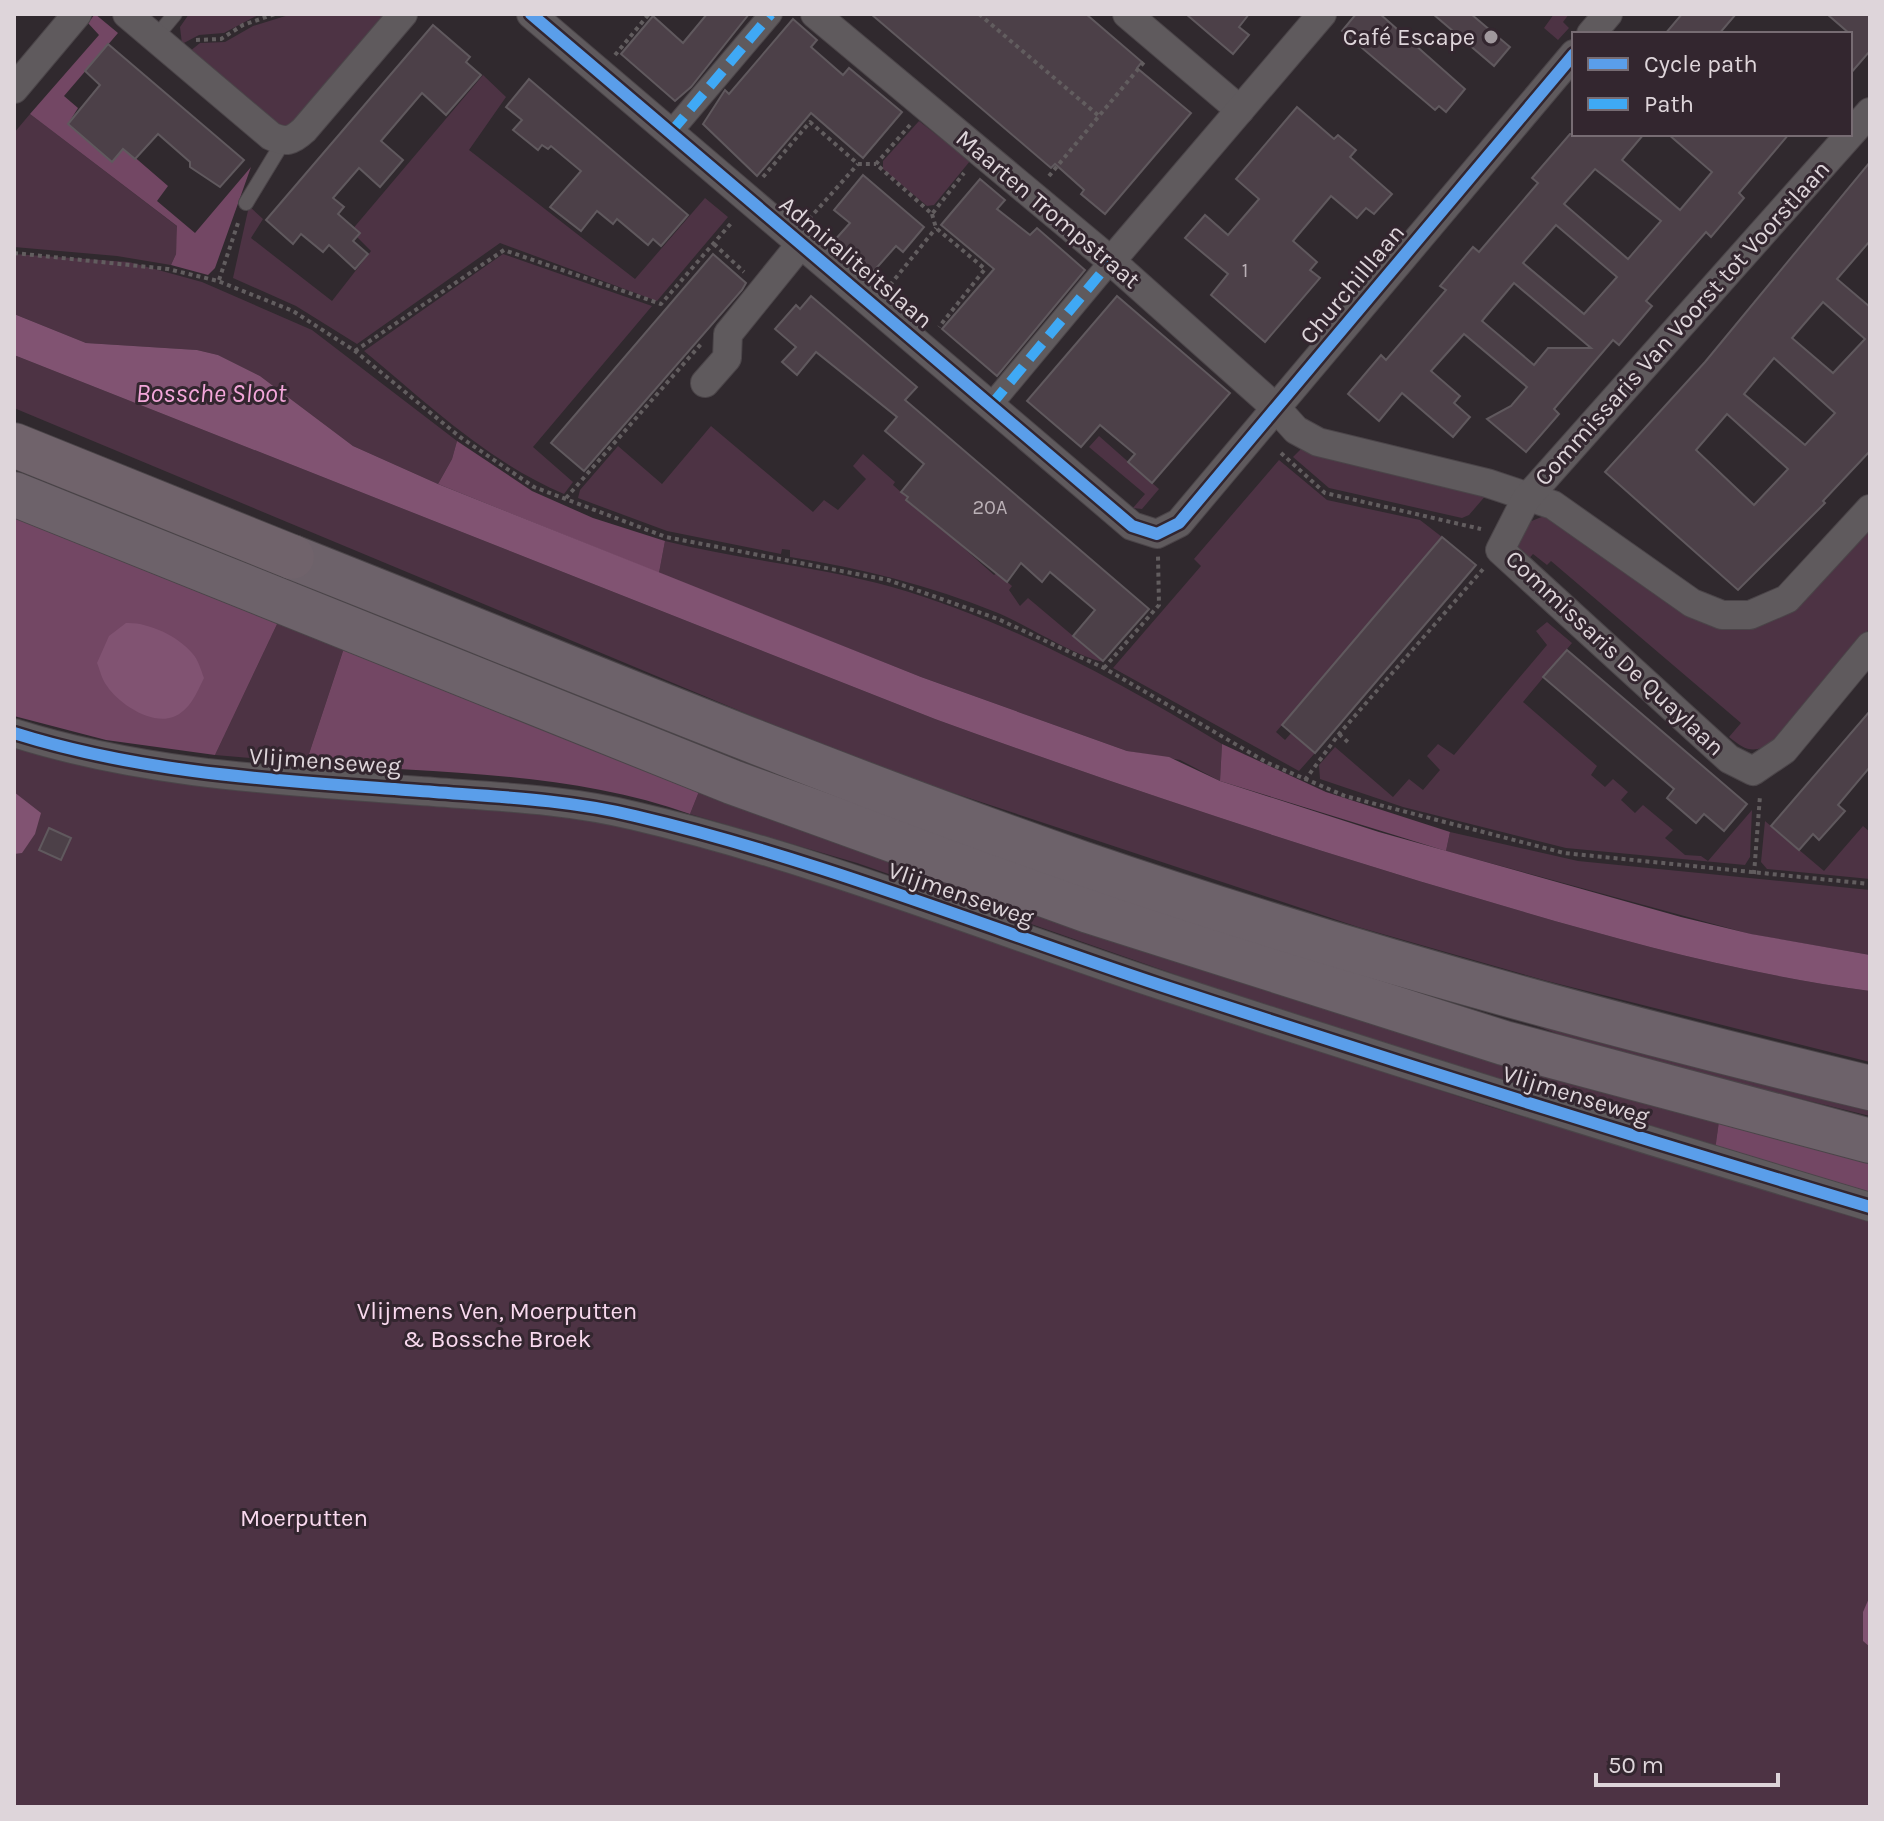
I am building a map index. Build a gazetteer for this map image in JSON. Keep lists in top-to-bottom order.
{
  "streets": {
    "main road": ["Vlijmenseweg"],
    "street": [
      "Maarten Trompstraat",
      "Admiraliteitslaan",
      "Churchilllaan",
      "Commissaris Van Voorst tot Voorstlaan",
      "Commissaris De Quaylaan"
    ]
  },
  "crossings": [
    ["Maarten Trompstraat", "Churchilllaan"],
    ["Admiraliteitslaan", "Churchilllaan"],
    ["Commissaris Van Voorst tot Voorstlaan", "Commissaris De Quaylaan"]
  ],
  "water": ["Bossche Sloot"],
  "parks": ["Vlijmens Ven, Moerputten & Bossche Broek", "Moerputten"],
  "places": ["Café Escape"],
  "house_numbers": ["1", "20A"],
  "legend": ["Cycle path", "Path"],
  "scale_bar": "50 m"
}
